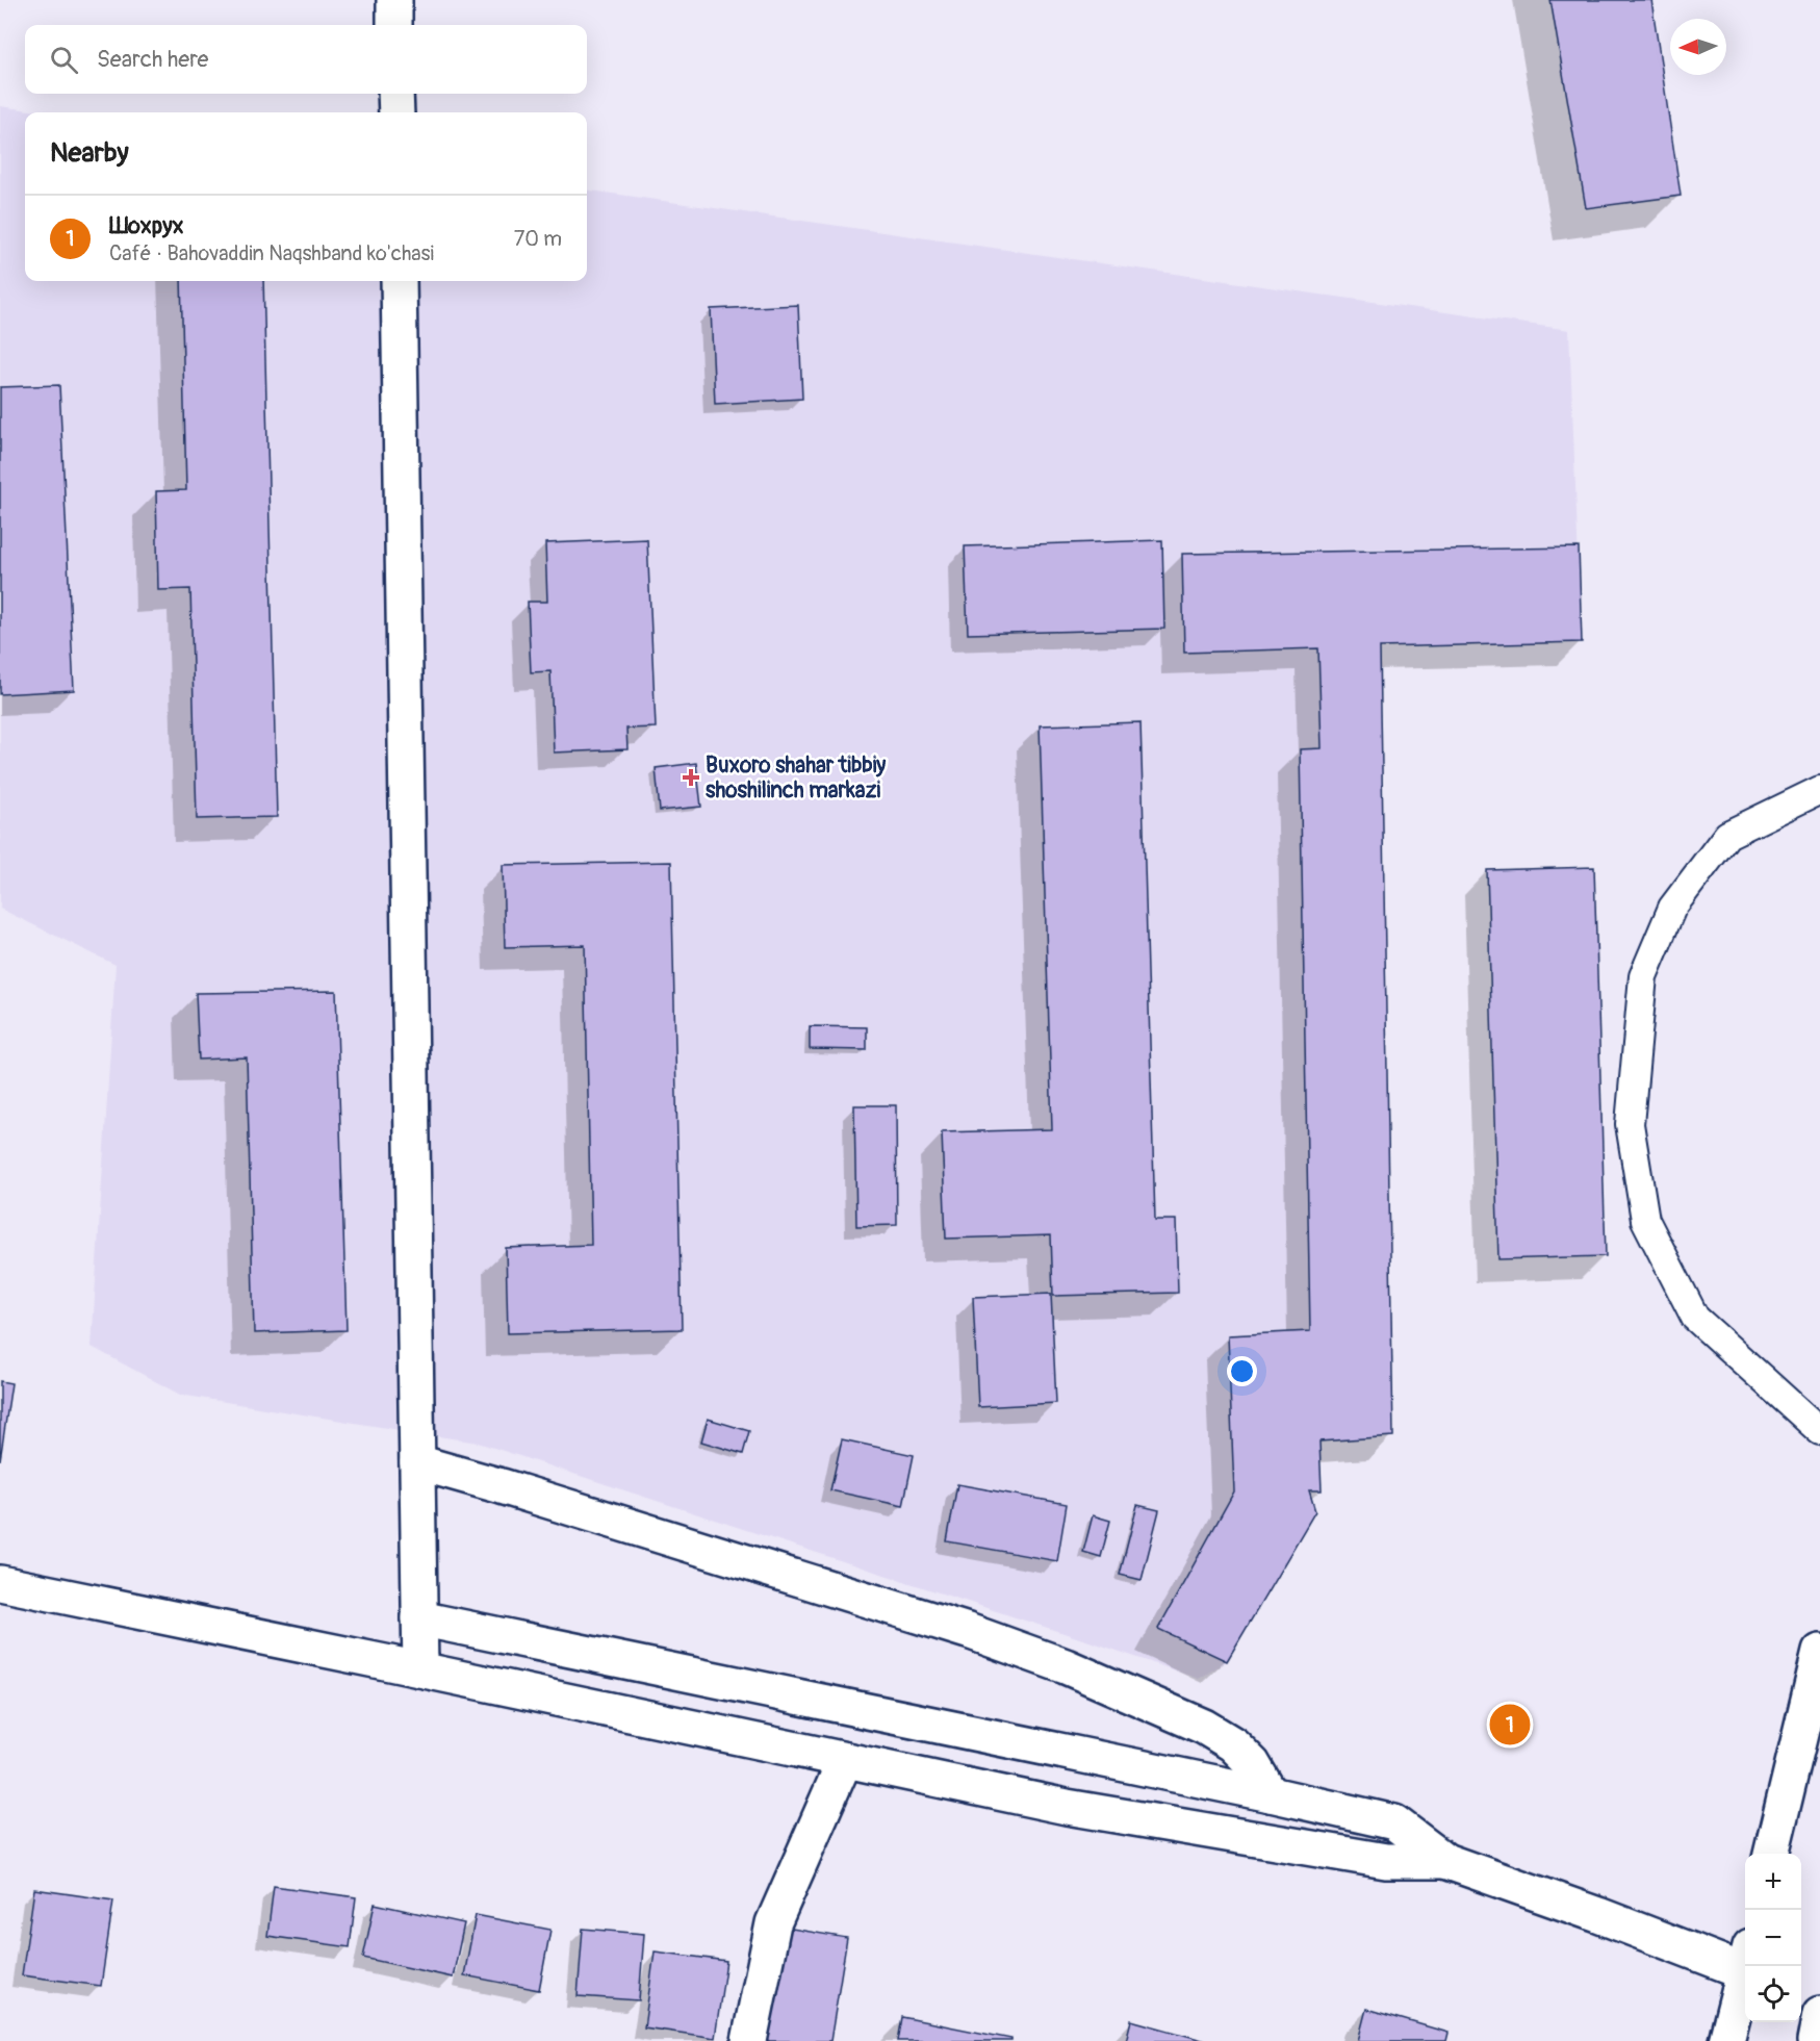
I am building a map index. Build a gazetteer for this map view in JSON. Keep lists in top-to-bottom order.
{
  "places": {
    "health": ["Buxoro shahar tibbiy shoshilinch markazi"]
  },
  "north": "left",
  "page": {
    "search": "Search here",
    "heading": "Nearby",
    "list": [
      {
        "mark": "1",
        "name": "Шохрух",
        "note": "Café · Bahovaddin Naqshband ko'chasi",
        "value": "70 m"
      }
    ],
    "pins": "1",
    "map_buttons": ["+", "−"]
  }
}
